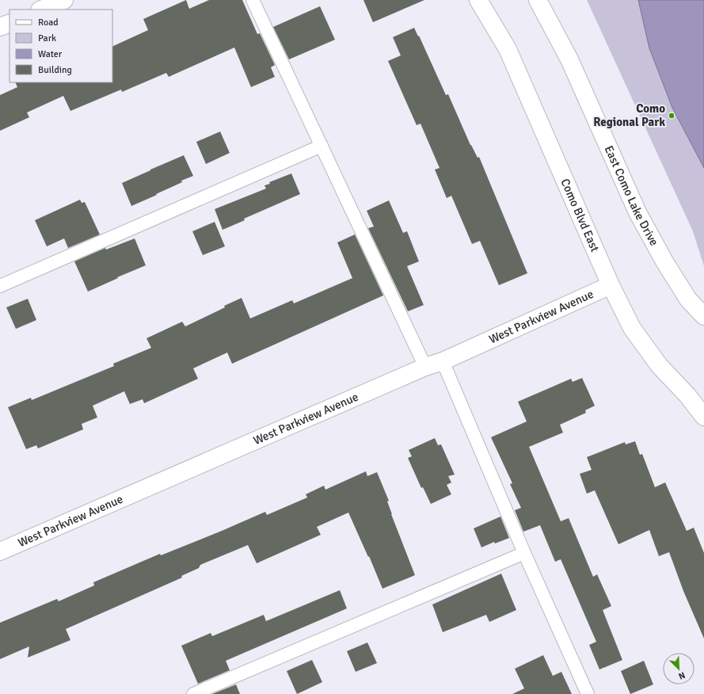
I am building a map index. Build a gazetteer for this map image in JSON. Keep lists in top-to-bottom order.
{
  "streets": {
    "street": ["East Como Lake Drive", "Como Blvd East", "West Parkview Avenue"]
  },
  "crossings": [
    ["Como Blvd East", "West Parkview Avenue"]
  ],
  "places": ["Como Regional Park"],
  "legend": [
    "Road",
    "Park",
    "Water",
    "Building"
  ],
  "north": "bottom right"
}
